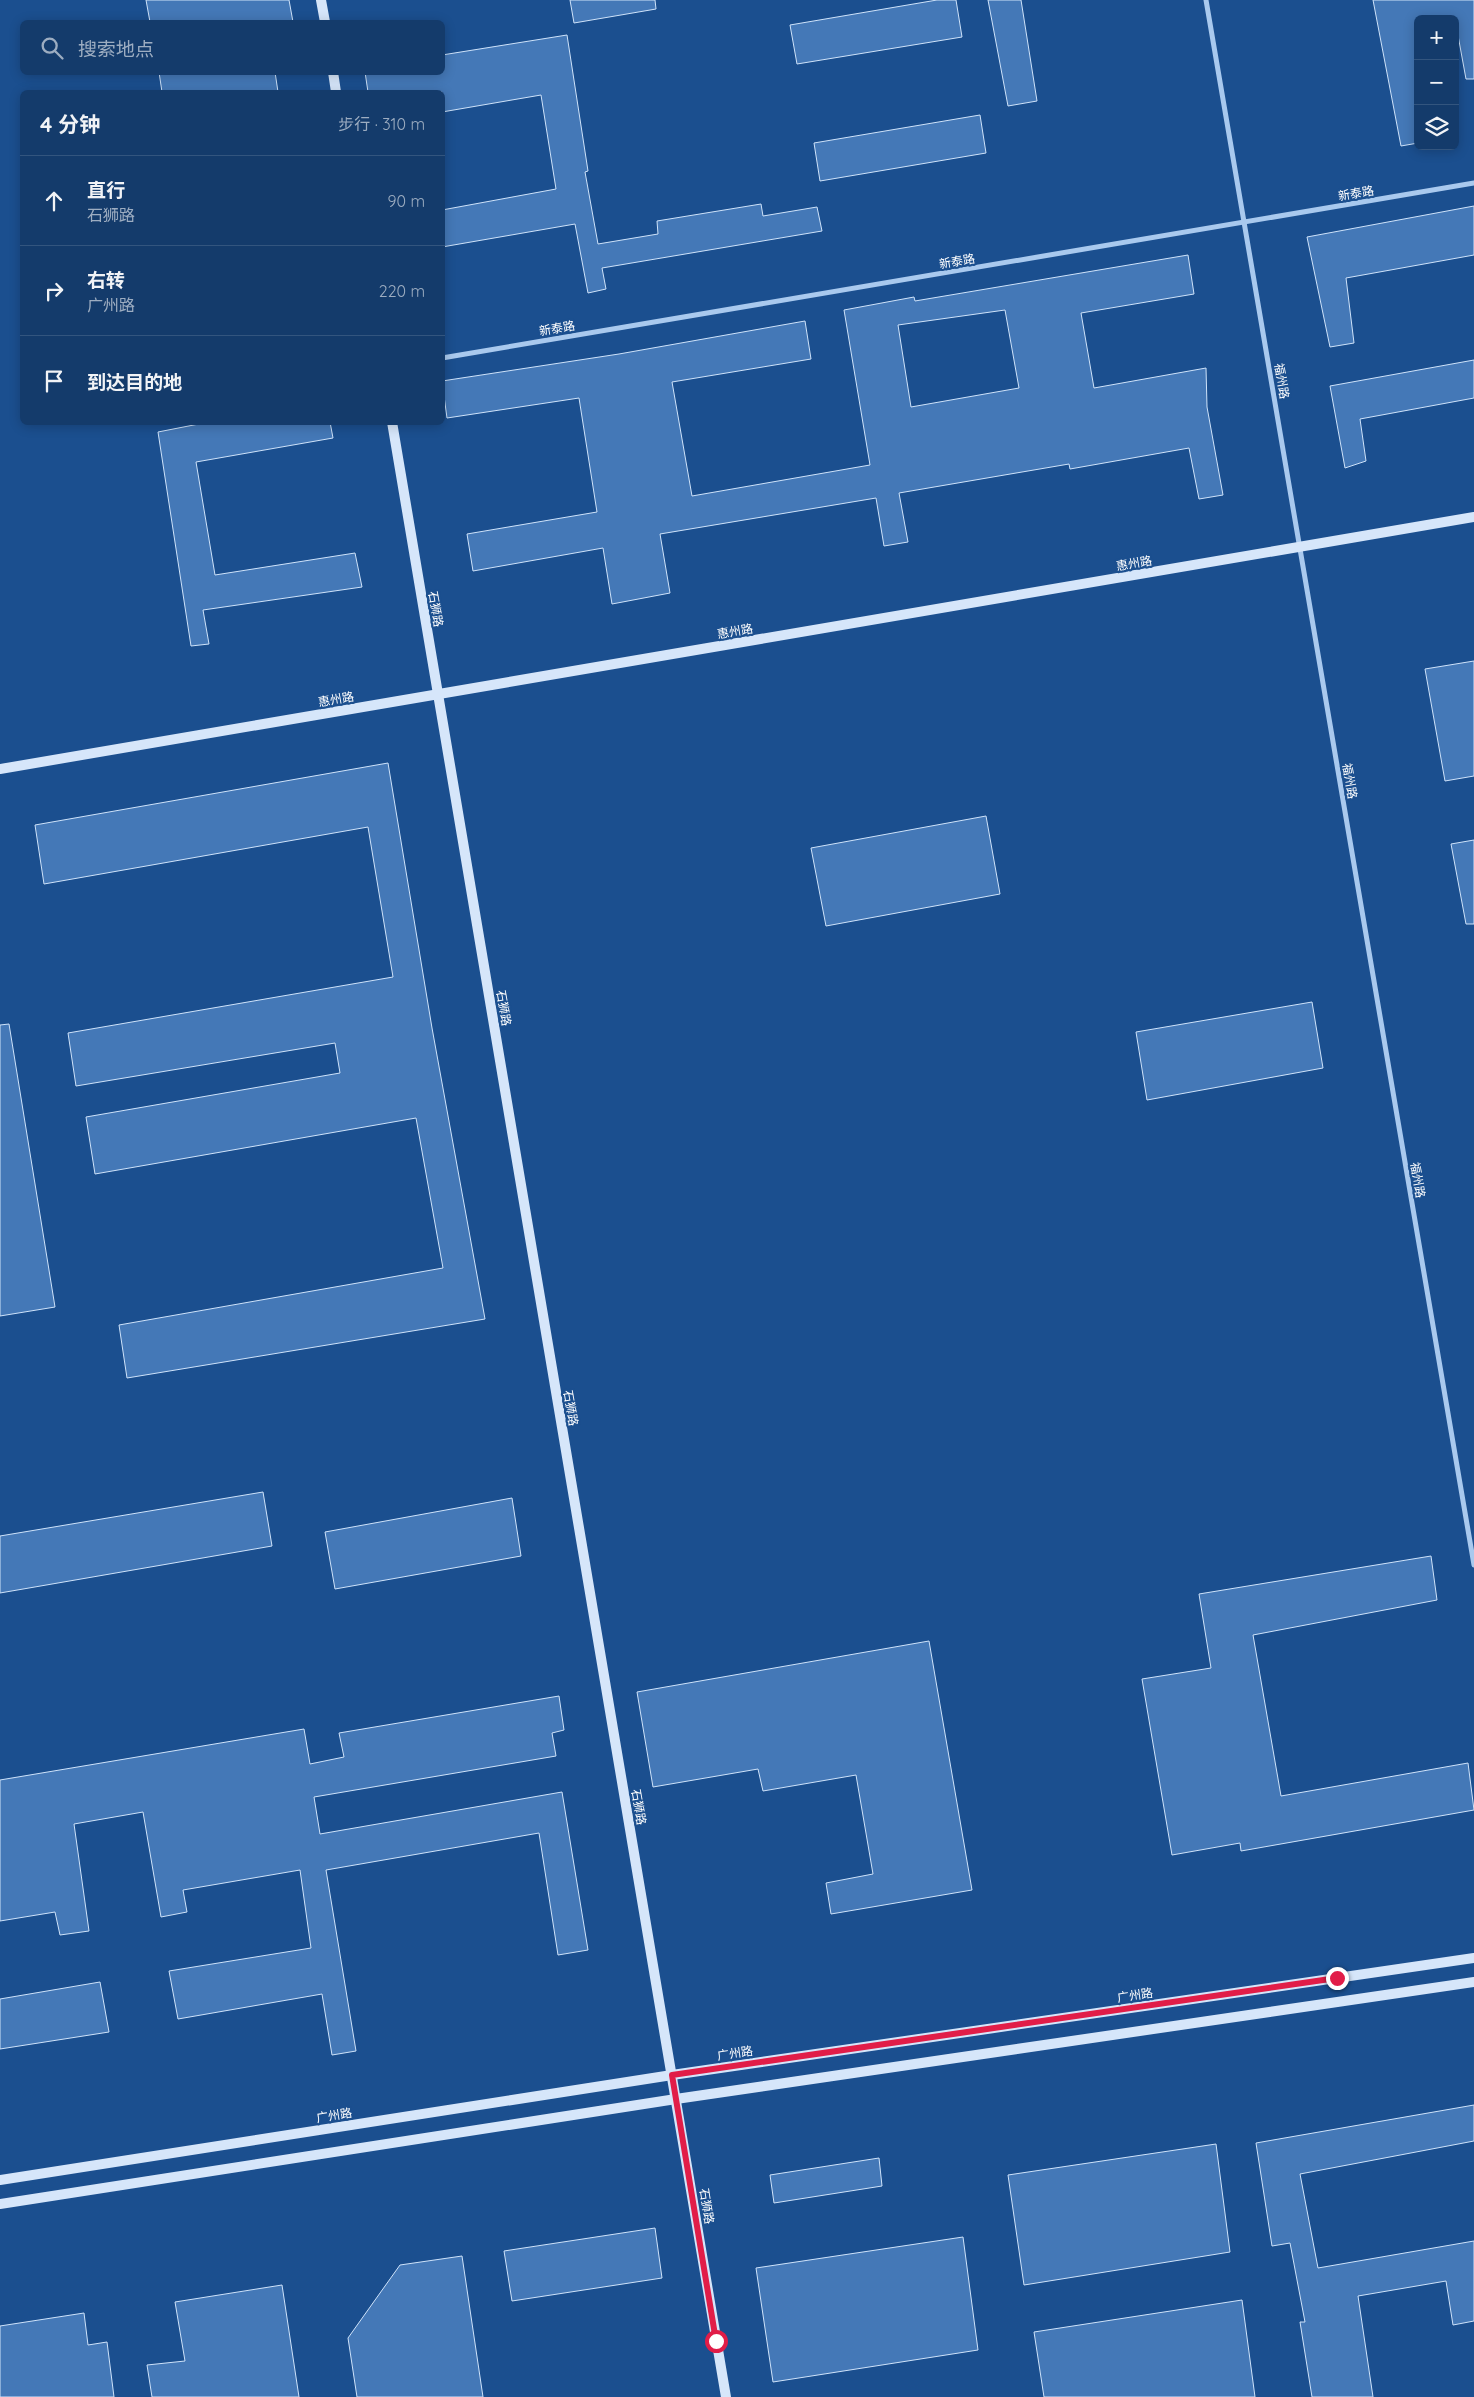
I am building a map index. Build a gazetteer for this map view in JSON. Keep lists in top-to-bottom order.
{
  "streets": {
    "street": [
      "新泰路",
      "福州路",
      "惠州路",
      "石狮路",
      "广州路"
    ]
  },
  "crossings": [
    ["新泰路", "福州路"],
    ["石狮路", "广州路"]
  ],
  "page": {
    "map_buttons": ["+", "−"],
    "search": "搜索地点",
    "heading": ["4 分钟", "步行 · 310 m"],
    "list": [
      ["直行", "石狮路", "90 m"],
      ["右转", "广州路", "220 m"],
      "到达目的地"
    ]
  }
}
